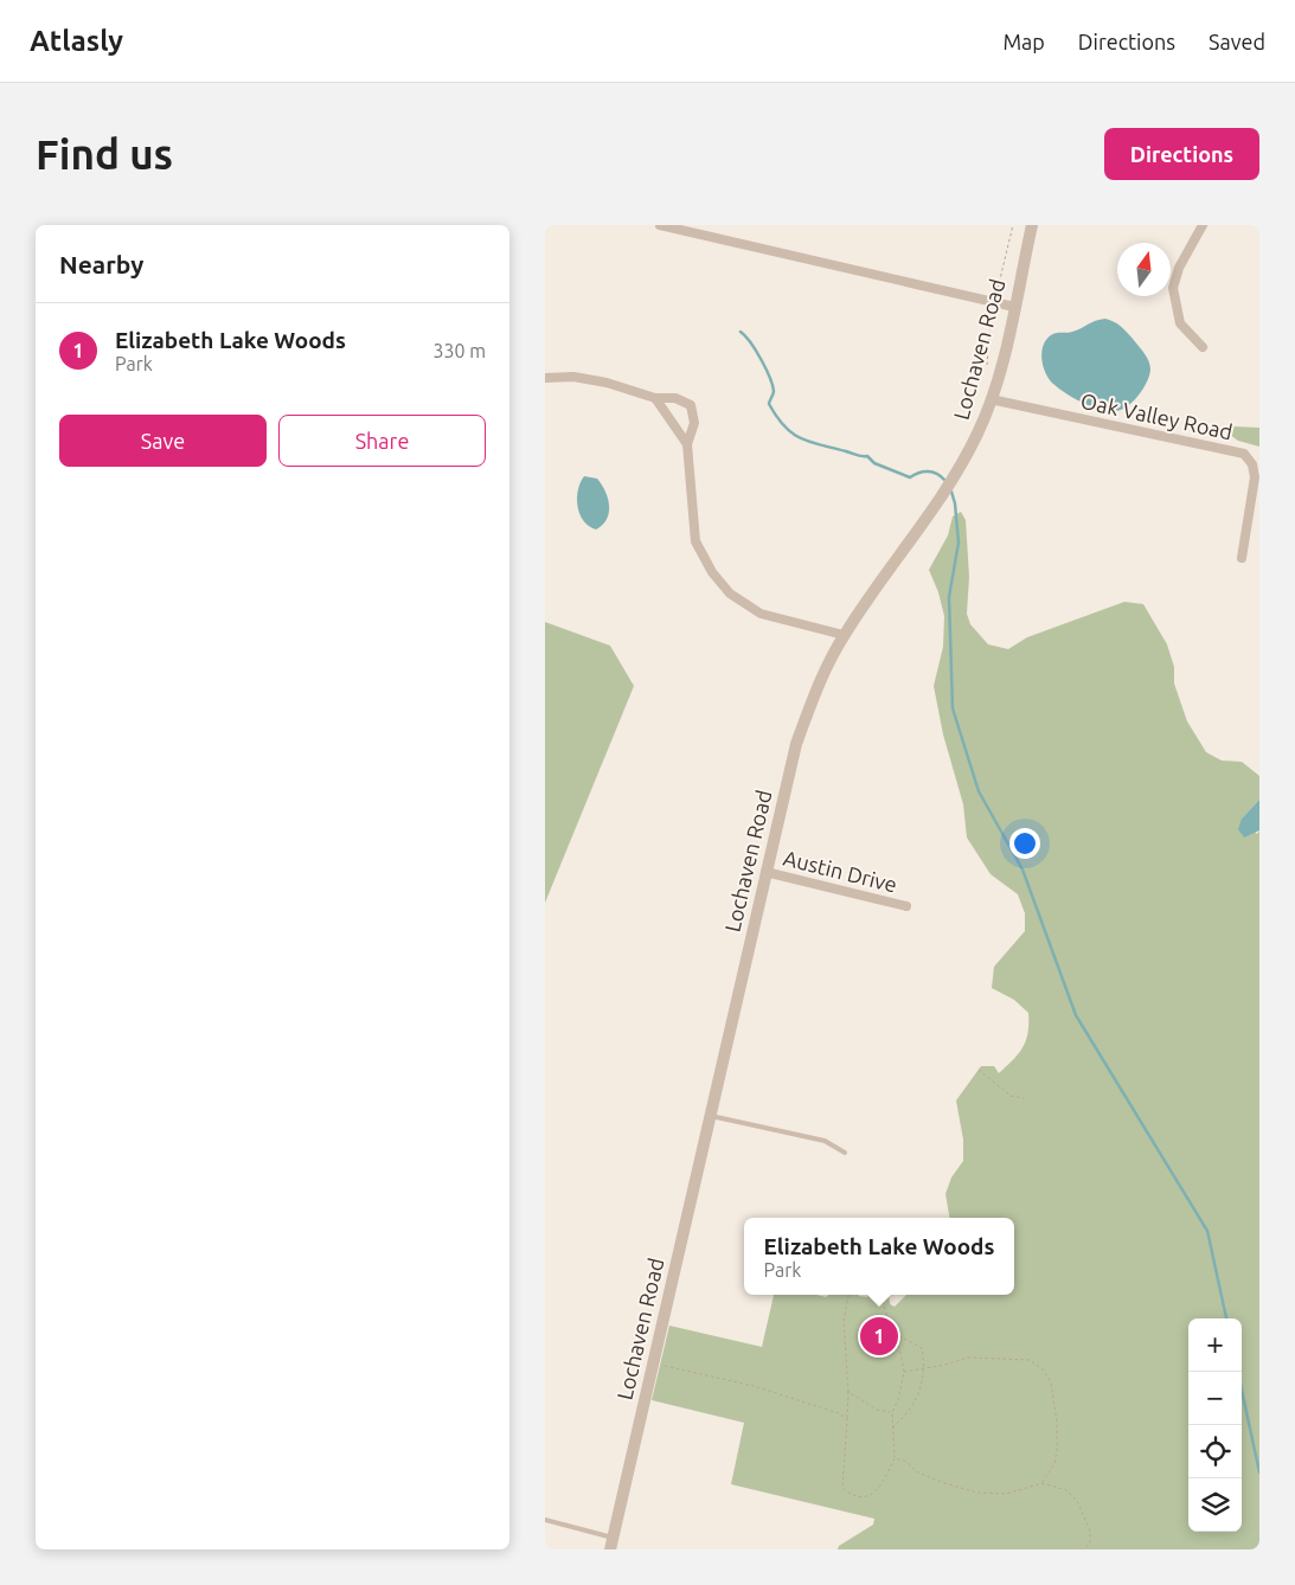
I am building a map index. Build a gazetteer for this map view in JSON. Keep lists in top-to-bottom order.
{
  "streets": {
    "street": ["Lochaven Road", "Oak Valley Road", "Austin Drive"]
  },
  "crossings": [
    ["Lochaven Road", "Oak Valley Road"],
    ["Lochaven Road", "Austin Drive"]
  ],
  "north": "top",
  "page": {
    "header": "Atlasly",
    "nav": ["Map", "Directions", "Saved"],
    "buttons": [
      "Directions",
      ["Save", "Share"]
    ],
    "title": "Find us",
    "heading": "Nearby",
    "list": [
      {
        "mark": "1",
        "name": "Elizabeth Lake Woods",
        "note": "Park",
        "value": "330 m"
      }
    ],
    "popup": ["Elizabeth Lake Woods", "Park"],
    "pins": "1",
    "map_buttons": ["+", "−"]
  }
}
